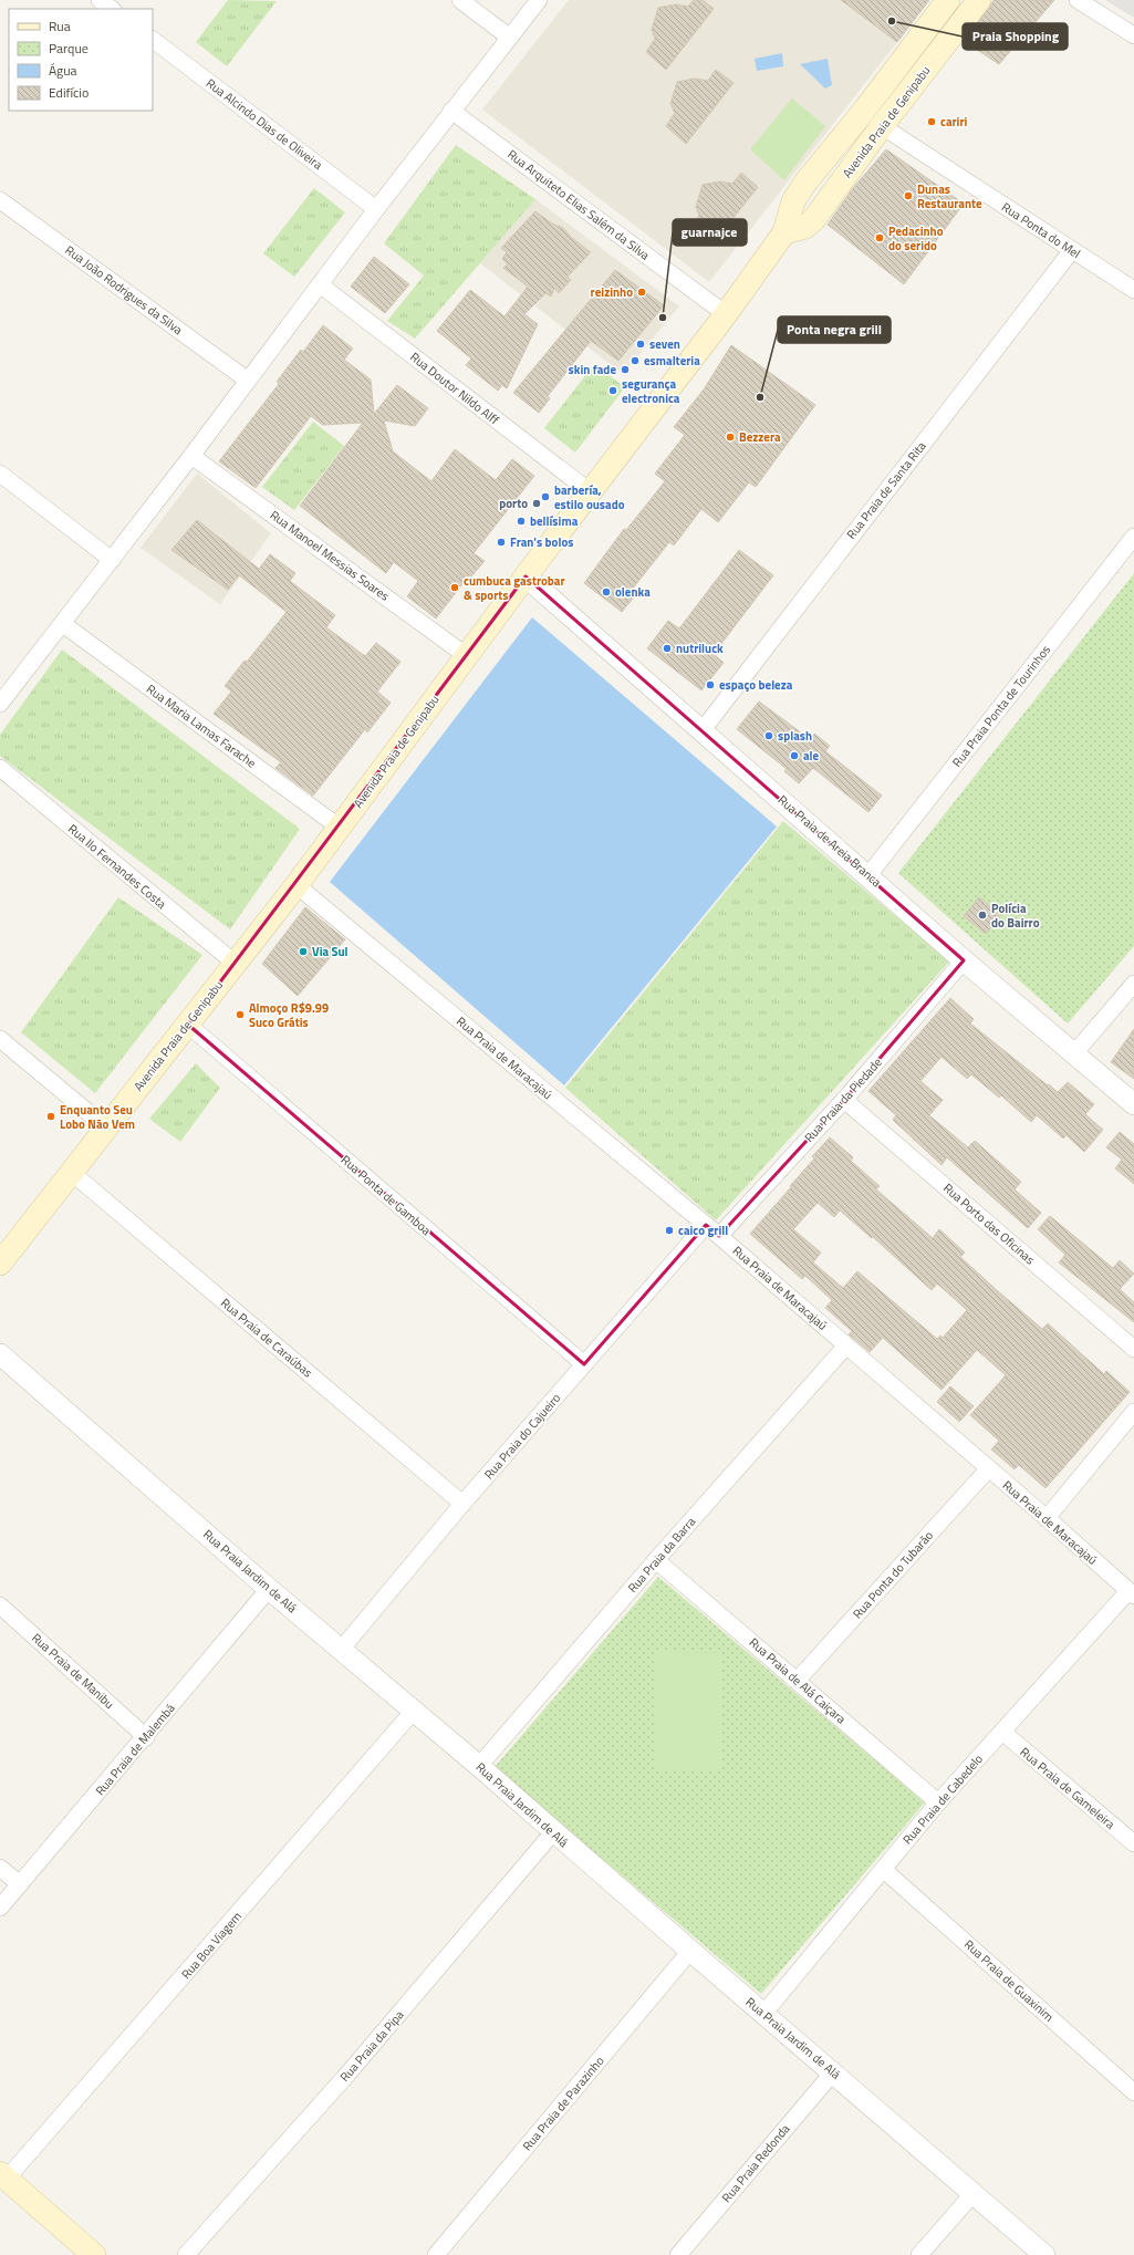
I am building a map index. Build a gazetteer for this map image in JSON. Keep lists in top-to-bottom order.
{
  "streets": {
    "main road": ["Avenida Praia de Genipabu"],
    "street": [
      "Rua Alcindo Dias de Oliveira",
      "Rua Arquiteto Elias Salém da Silva",
      "Rua Ponta do Mel",
      "Rua João Rodrigues da Silva",
      "Rua Doutor Nildo Alff",
      "Rua Praia de Santa Rita",
      "Rua Manoel Messias Soares",
      "Rua Praia Ponta de Tourinhos",
      "Rua Maria Lamas Farache",
      "Rua Praia de Areia Branca",
      "Rua Ilo Fernandes Costa",
      "Rua Praia de Maracajaú",
      "Rua Praia da Piedade",
      "Rua Ponta de Gamboa",
      "Rua Porto das Oficinas",
      "Rua Praia de Caraúbas",
      "Rua Praia do Cajueiro",
      "Rua Praia da Barra",
      "Rua Praia Jardim de Alá",
      "Rua Ponta do Tubarão",
      "Rua Praia de Manibu",
      "Rua Praia de Alá Caiçara",
      "Rua Praia de Malembá",
      "Rua Praia de Gameleira",
      "Rua Praia de Cabedelo",
      "Rua Boa Viagem",
      "Rua Praia de Guaxinim",
      "Rua Praia da Pipa",
      "Rua Praia de Parazinho",
      "Rua Praia Redonda"
    ]
  },
  "crossings": [
    ["Avenida Praia de Genipabu", "Rua Arquiteto Elias Salém da Silva"],
    ["Avenida Praia de Genipabu", "Rua Ponta do Mel"],
    ["Avenida Praia de Genipabu", "Rua Doutor Nildo Alff"],
    ["Avenida Praia de Genipabu", "Rua Manoel Messias Soares"],
    ["Avenida Praia de Genipabu", "Rua Maria Lamas Farache"],
    ["Avenida Praia de Genipabu", "Rua Praia de Areia Branca"],
    ["Avenida Praia de Genipabu", "Rua Ilo Fernandes Costa"],
    ["Avenida Praia de Genipabu", "Rua Praia de Maracajaú"],
    ["Avenida Praia de Genipabu", "Rua Ponta de Gamboa"],
    ["Avenida Praia de Genipabu", "Rua Praia de Caraúbas"],
    ["Rua Ponta do Mel", "Rua Praia de Santa Rita"],
    ["Rua Praia de Santa Rita", "Rua Praia de Areia Branca"],
    ["Rua Praia Ponta de Tourinhos", "Rua Praia de Areia Branca"],
    ["Rua Praia de Areia Branca", "Rua Praia da Piedade"],
    ["Rua Praia de Maracajaú", "Rua Praia da Piedade"],
    ["Rua Praia de Maracajaú", "Rua Praia do Cajueiro"],
    ["Rua Praia de Maracajaú", "Rua Praia da Barra"],
    ["Rua Praia de Maracajaú", "Rua Ponta do Tubarão"],
    ["Rua Praia de Maracajaú", "Rua Praia de Cabedelo"],
    ["Rua Praia da Piedade", "Rua Porto das Oficinas"],
    ["Rua Ponta de Gamboa", "Rua Praia do Cajueiro"],
    ["Rua Praia de Caraúbas", "Rua Praia do Cajueiro"],
    ["Rua Praia do Cajueiro", "Rua Praia Jardim de Alá"],
    ["Rua Praia da Barra", "Rua Praia Jardim de Alá"],
    ["Rua Praia da Barra", "Rua Praia de Alá Caiçara"],
    ["Rua Praia Jardim de Alá", "Rua Praia de Malembá"],
    ["Rua Praia Jardim de Alá", "Rua Praia de Cabedelo"],
    ["Rua Praia Jardim de Alá", "Rua Boa Viagem"],
    ["Rua Praia Jardim de Alá", "Rua Praia da Pipa"],
    ["Rua Praia Jardim de Alá", "Rua Praia de Parazinho"],
    ["Rua Praia Jardim de Alá", "Rua Praia Redonda"],
    ["Rua Ponta do Tubarão", "Rua Praia de Alá Caiçara"],
    ["Rua Praia de Manibu", "Rua Praia de Malembá"],
    ["Rua Praia de Alá Caiçara", "Rua Praia de Cabedelo"],
    ["Rua Praia de Gameleira", "Rua Praia de Cabedelo"],
    ["Rua Praia de Cabedelo", "Rua Praia de Guaxinim"]
  ],
  "places": [
    "Praia Shopping",
    "cariri",
    "Dunas Restaurante",
    "Pedacinho do serido",
    "reizinho",
    "guarnajce",
    "seven",
    "esmalteria",
    "skin fade",
    "segurança electronica",
    "Ponta negra grill",
    "Bezzera",
    "barbería, estilo ousado",
    "porto",
    "bellísima",
    "Fran's bolos",
    "cumbuca gastrobar & sports",
    "olenka",
    "nutriluck",
    "espaço beleza",
    "splash",
    "ale",
    "Polícia do Bairro",
    "Via Sul",
    "Almoço R$9.99 Suco Grátis",
    "Enquanto Seu Lobo Não Vem",
    "caico grill"
  ],
  "legend": [
    "Rua",
    "Parque",
    "Água",
    "Edifício"
  ]
}
